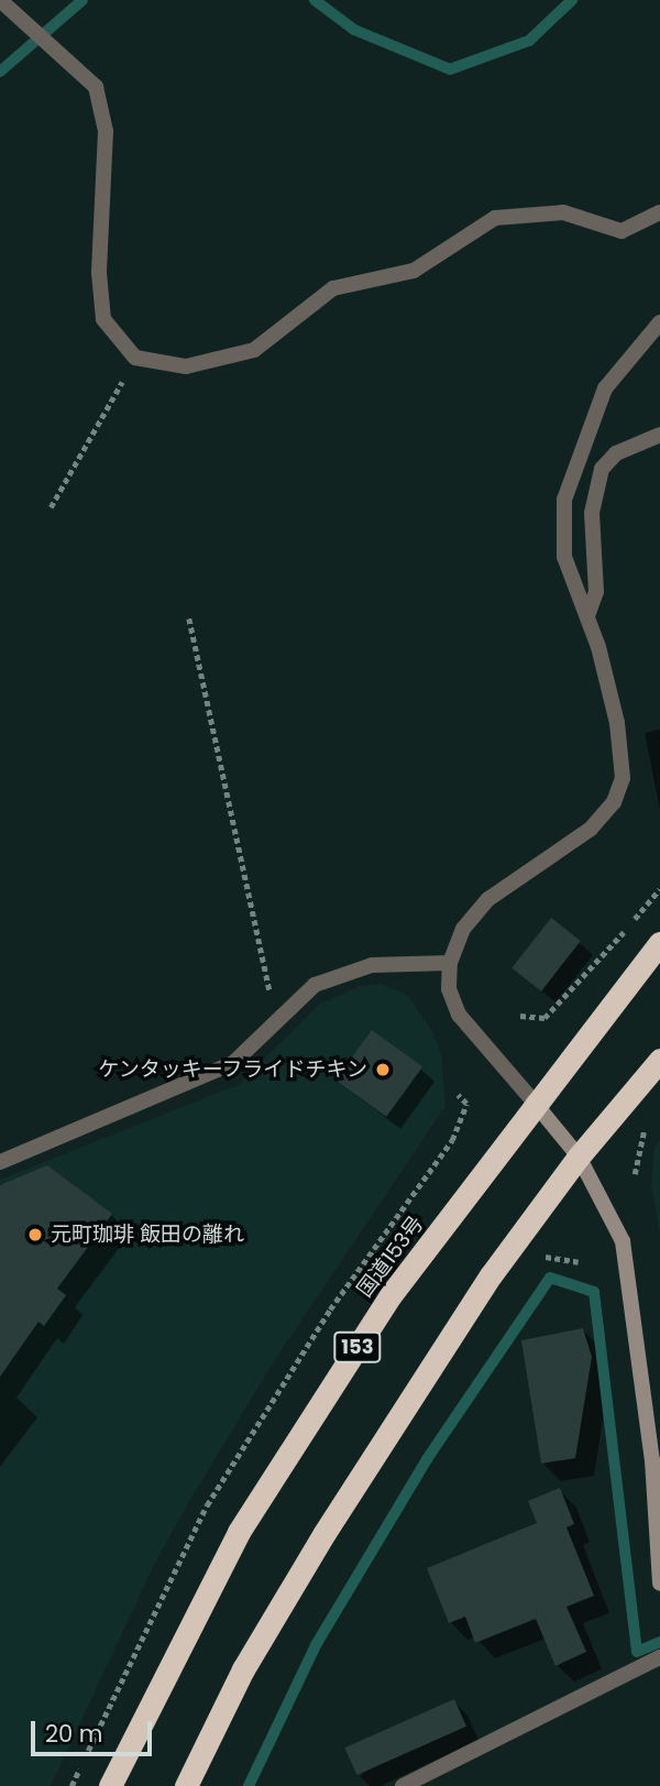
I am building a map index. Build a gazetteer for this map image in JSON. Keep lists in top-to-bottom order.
{
  "streets": {
    "highway": ["国道153号", "153"]
  },
  "places": ["ケンタッキーフライドチキン", "元町珈琲 飯田の離れ"],
  "scale_bar": "20 m"
}
